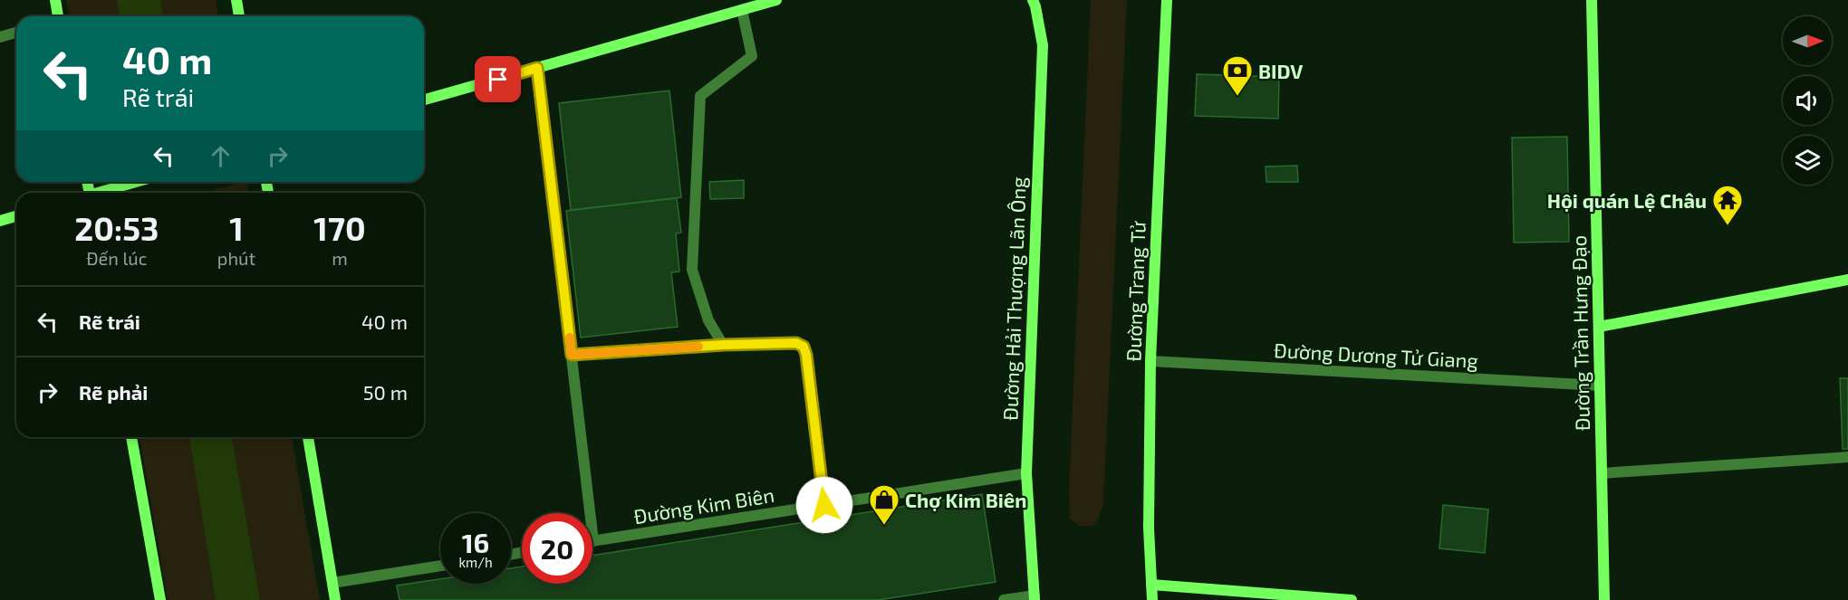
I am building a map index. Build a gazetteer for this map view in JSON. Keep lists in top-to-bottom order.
{
  "streets": {
    "street": [
      "Đường Trang Tử",
      "Đường Hải Thượng Lãn Ông",
      "Đường Trần Hưng Đạo",
      "Đường Dương Tử Giang",
      "Đường Kim Biên"
    ]
  },
  "crossings": [
    ["Đường Trang Tử", "Đường Dương Tử Giang"],
    ["Đường Hải Thượng Lãn Ông", "Đường Kim Biên"],
    ["Đường Trần Hưng Đạo", "Đường Dương Tử Giang"]
  ],
  "places": {
    "bank": ["BIDV"],
    "temple": ["Hội quán Lệ Châu"],
    "shop": ["Chợ Kim Biên"]
  },
  "north": "right",
  "page": {
    "turn": ["40 m", "Rẽ trái"],
    "eta": [
      "20:53",
      "Đến lúc",
      "1",
      "phút",
      "170",
      "m"
    ],
    "list": [
      {
        "name": "Rẽ trái",
        "value": "40 m"
      },
      {
        "name": "Rẽ phải",
        "value": "50 m"
      }
    ],
    "speed": "16 km/h",
    "limit": "20"
  }
}
